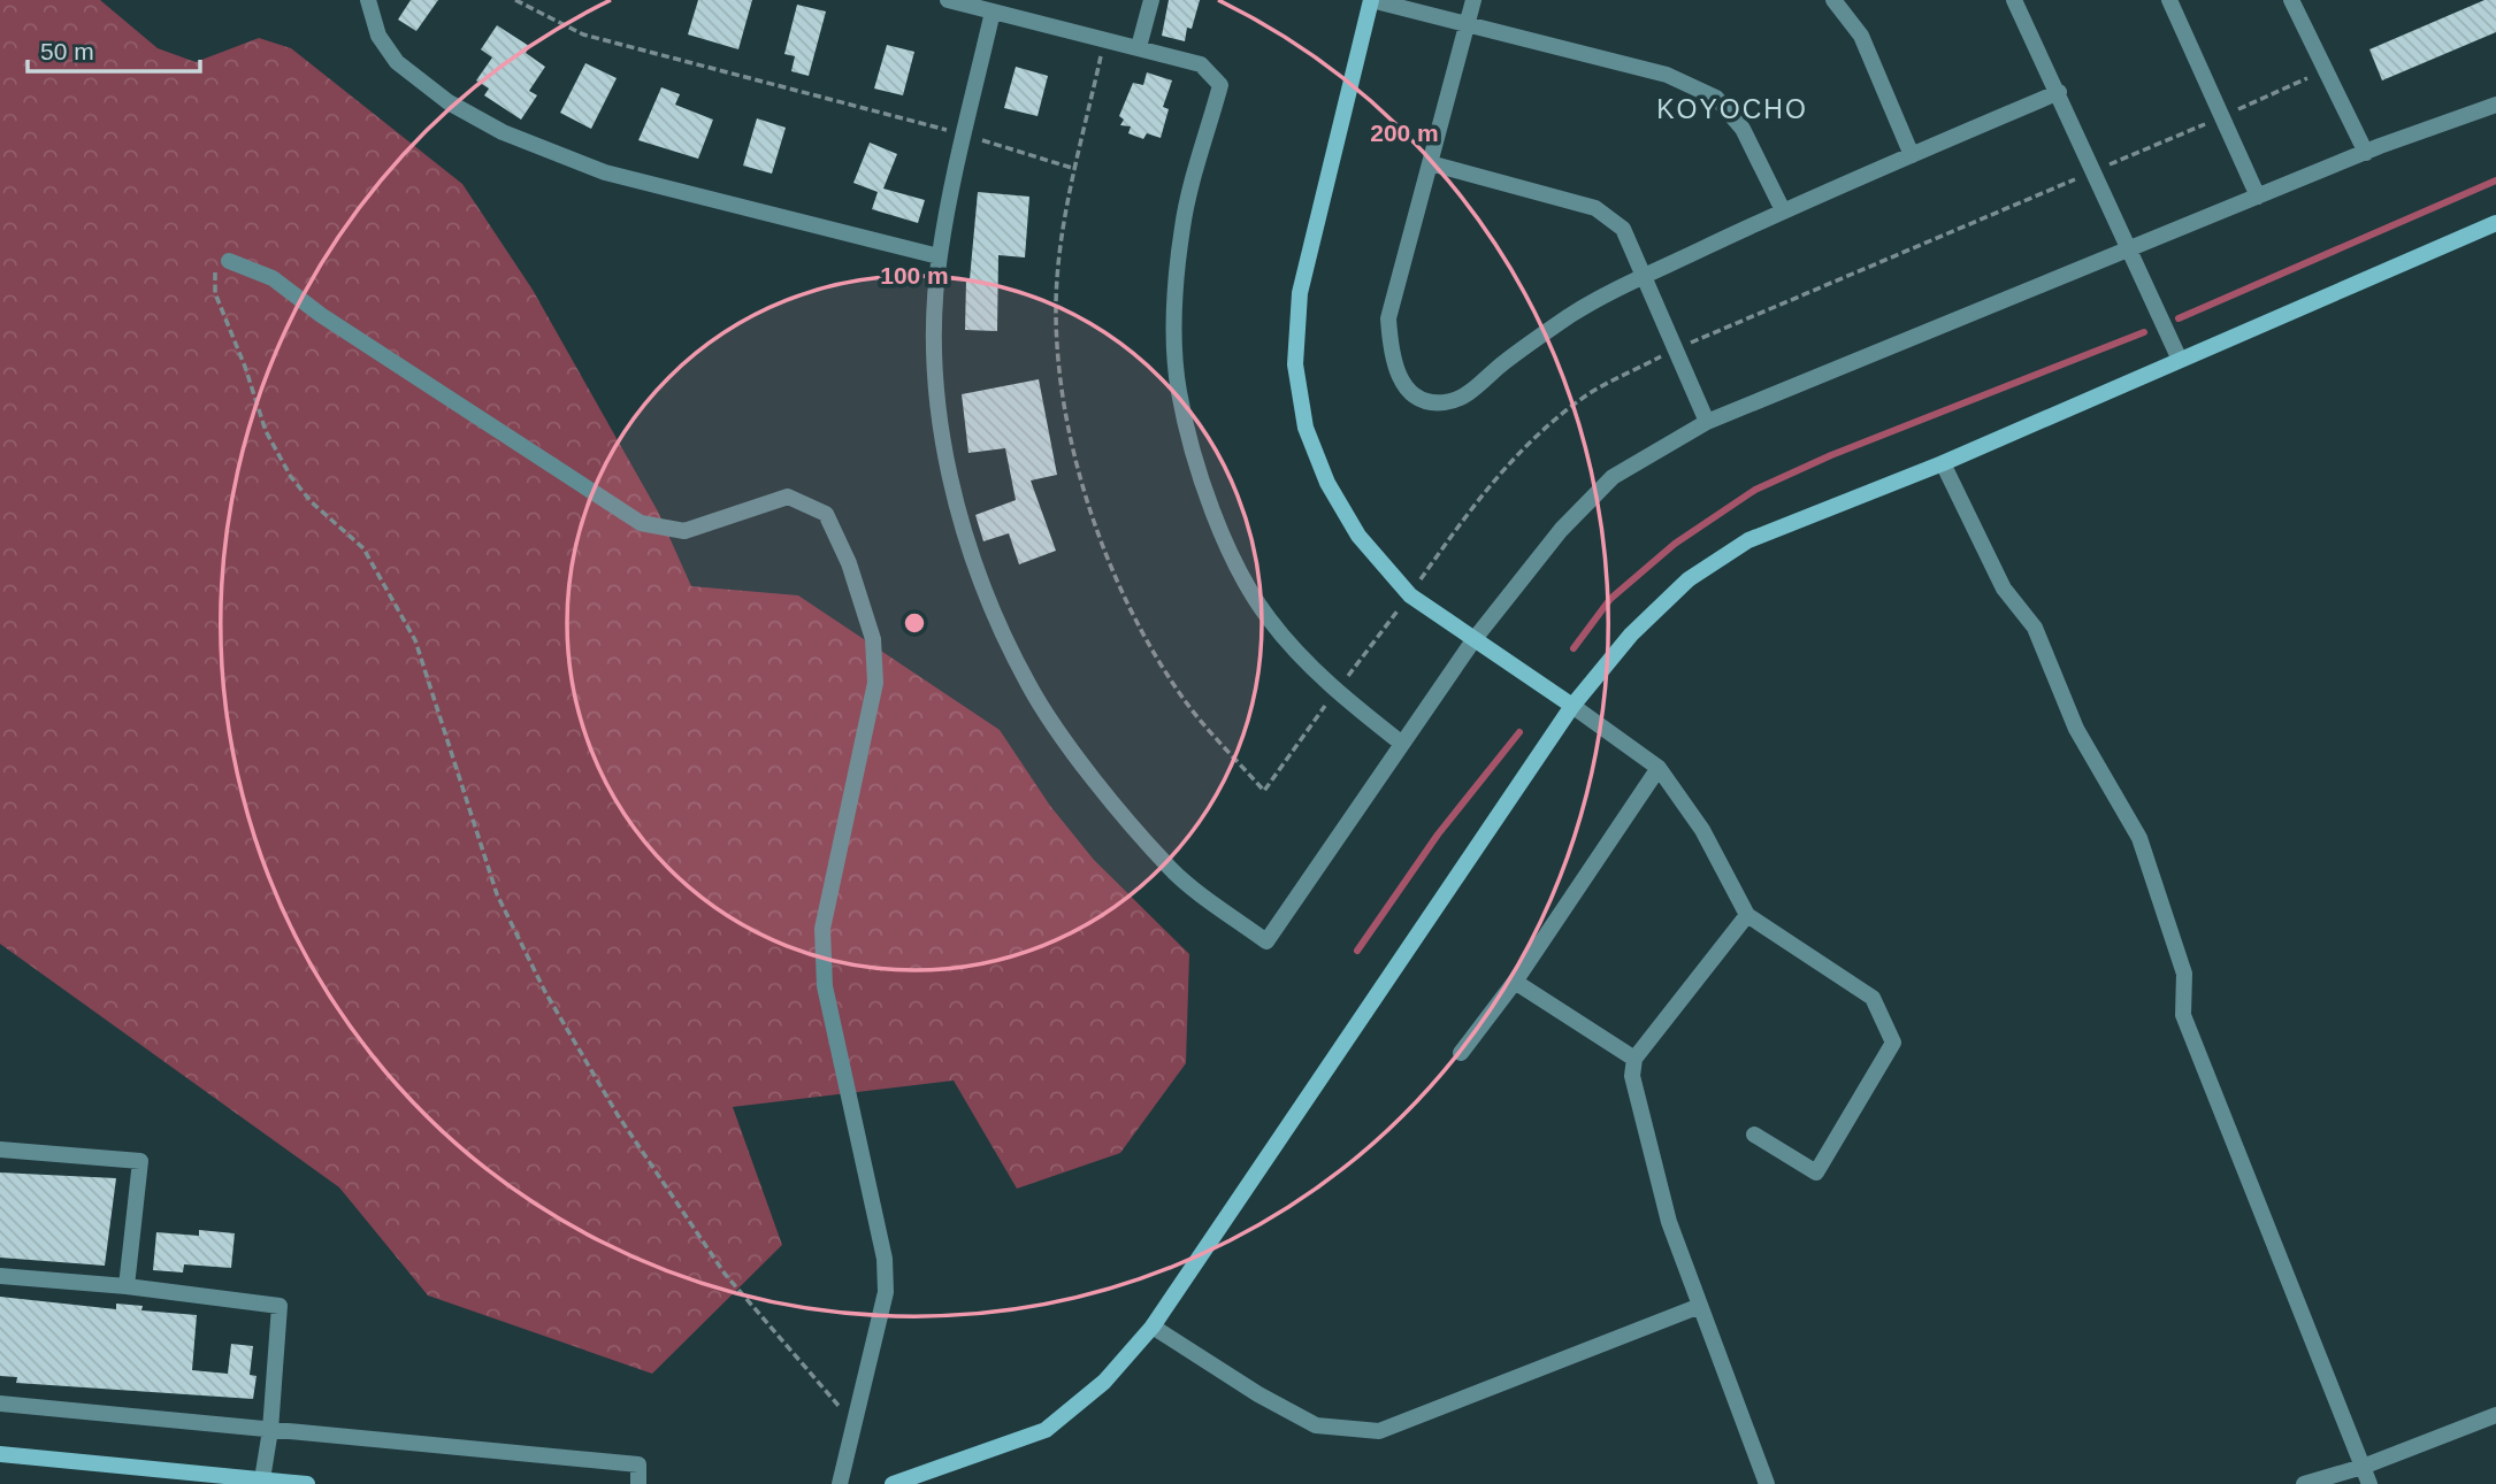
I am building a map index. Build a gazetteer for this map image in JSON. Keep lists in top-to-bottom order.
{
  "districts": ["KOYOCHO"],
  "scale_bar": "50 m",
  "rings": ["200 m", "100 m"]
}
